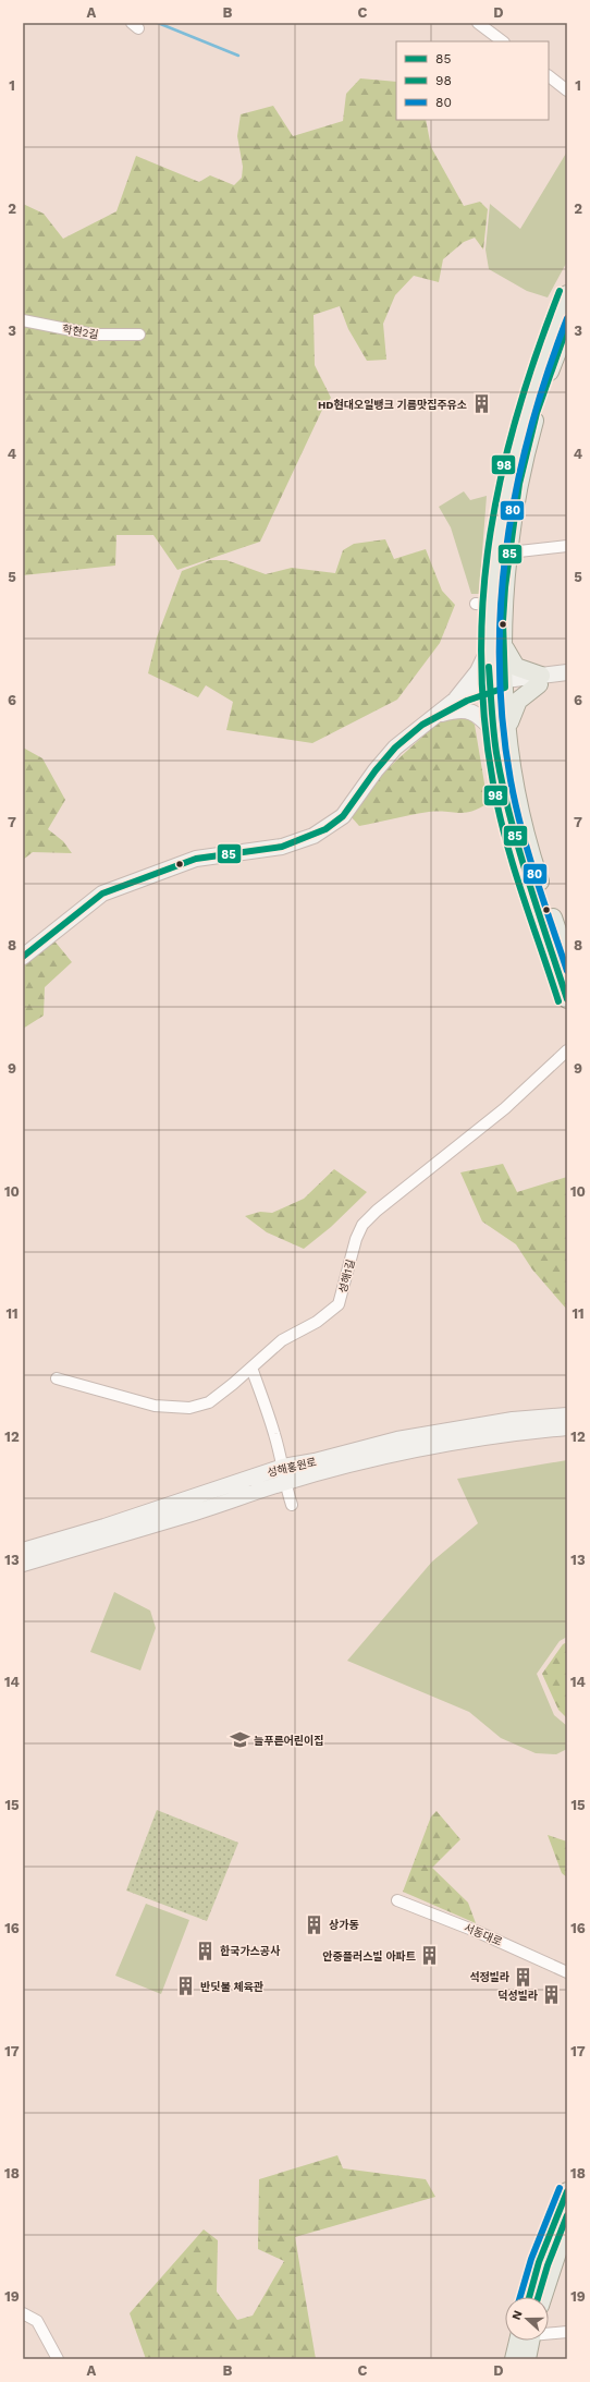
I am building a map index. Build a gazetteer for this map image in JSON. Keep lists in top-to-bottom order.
{
  "streets": {
    "main road": ["성해홍원로"],
    "street": ["학현2길", "성해1길", "서동대로"]
  },
  "places": {
    "building": [
      "HD현대오일뱅크 기름맛집주유소",
      "상가동",
      "한국가스공사",
      "안중플러스빌 아파트",
      "석정빌라",
      "반딧불 체육관",
      "덕성빌라"
    ],
    "school or university": ["늘푸른어린이집"]
  },
  "lines": ["transit line 98", "transit line 80", "transit line 85"],
  "legend": ["85", "98", "80"],
  "north": "left",
  "grid": {
    "columns": [
      "A",
      "B",
      "C",
      "D"
    ],
    "rows": [
      "1",
      "2",
      "3",
      "4",
      "5",
      "6",
      "7",
      "8",
      "9",
      "10",
      "11",
      "12",
      "13",
      "14",
      "15",
      "16",
      "17",
      "18",
      "19"
    ]
  }
}
